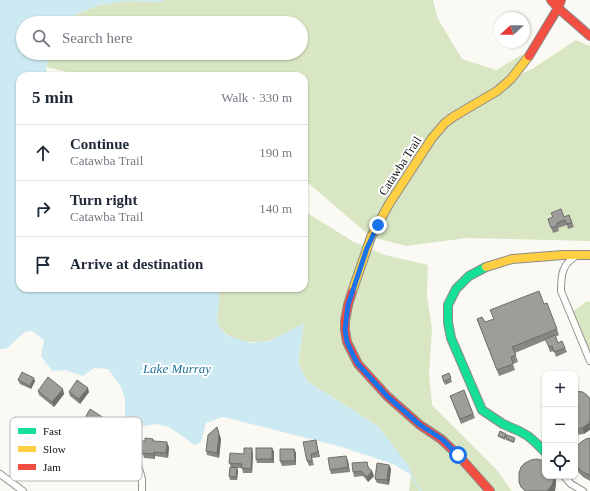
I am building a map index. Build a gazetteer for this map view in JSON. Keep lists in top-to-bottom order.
{
  "streets": {
    "street": ["Catawba Trail"]
  },
  "water": ["Lake Murray"],
  "legend": ["Fast", "Slow", "Jam"],
  "north": "left",
  "page": {
    "search": "Search here",
    "heading": ["5 min", "Walk · 330 m"],
    "list": [
      ["Continue", "Catawba Trail", "190 m"],
      ["Turn right", "Catawba Trail", "140 m"],
      "Arrive at destination"
    ],
    "map_buttons": ["+", "−"]
  }
}
